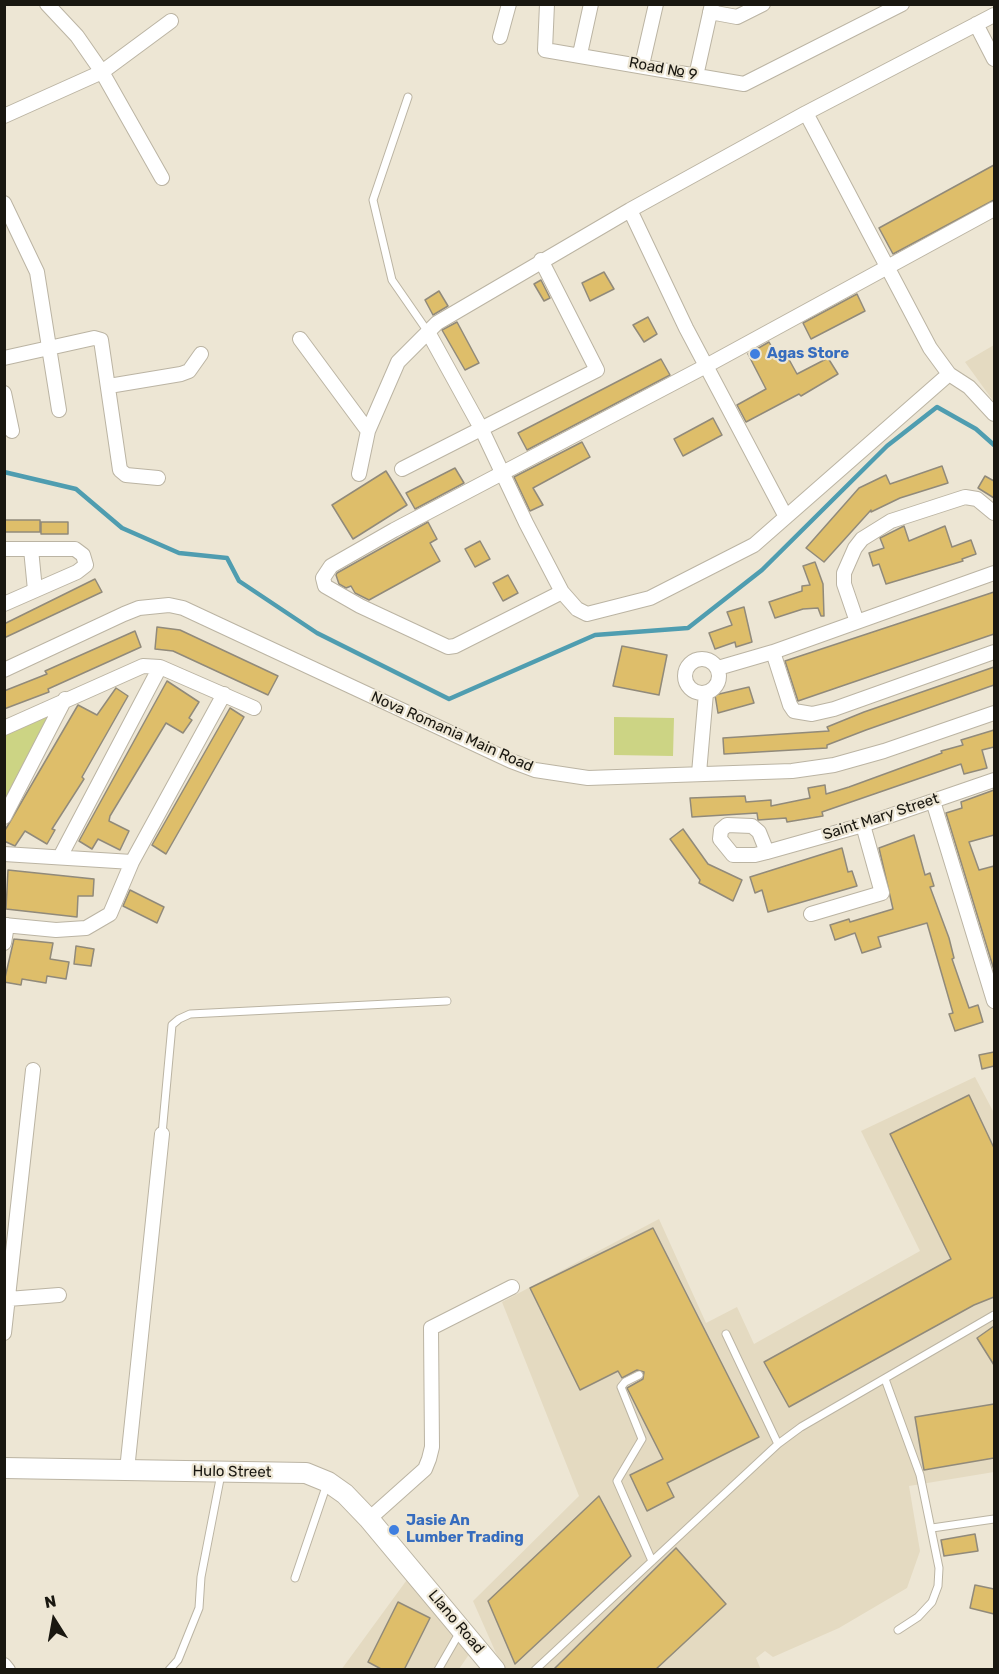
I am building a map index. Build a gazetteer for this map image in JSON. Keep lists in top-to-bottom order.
{
  "streets": {
    "main road": ["Hulo Street", "Llano Road"],
    "street": ["Road № 9", "Nova Romania Main Road", "Saint Mary Street"]
  },
  "crossings": [
    ["Hulo Street", "Llano Road"]
  ],
  "places": ["Agas Store", "Jasie An Lumber Trading"],
  "north": "top"
}
